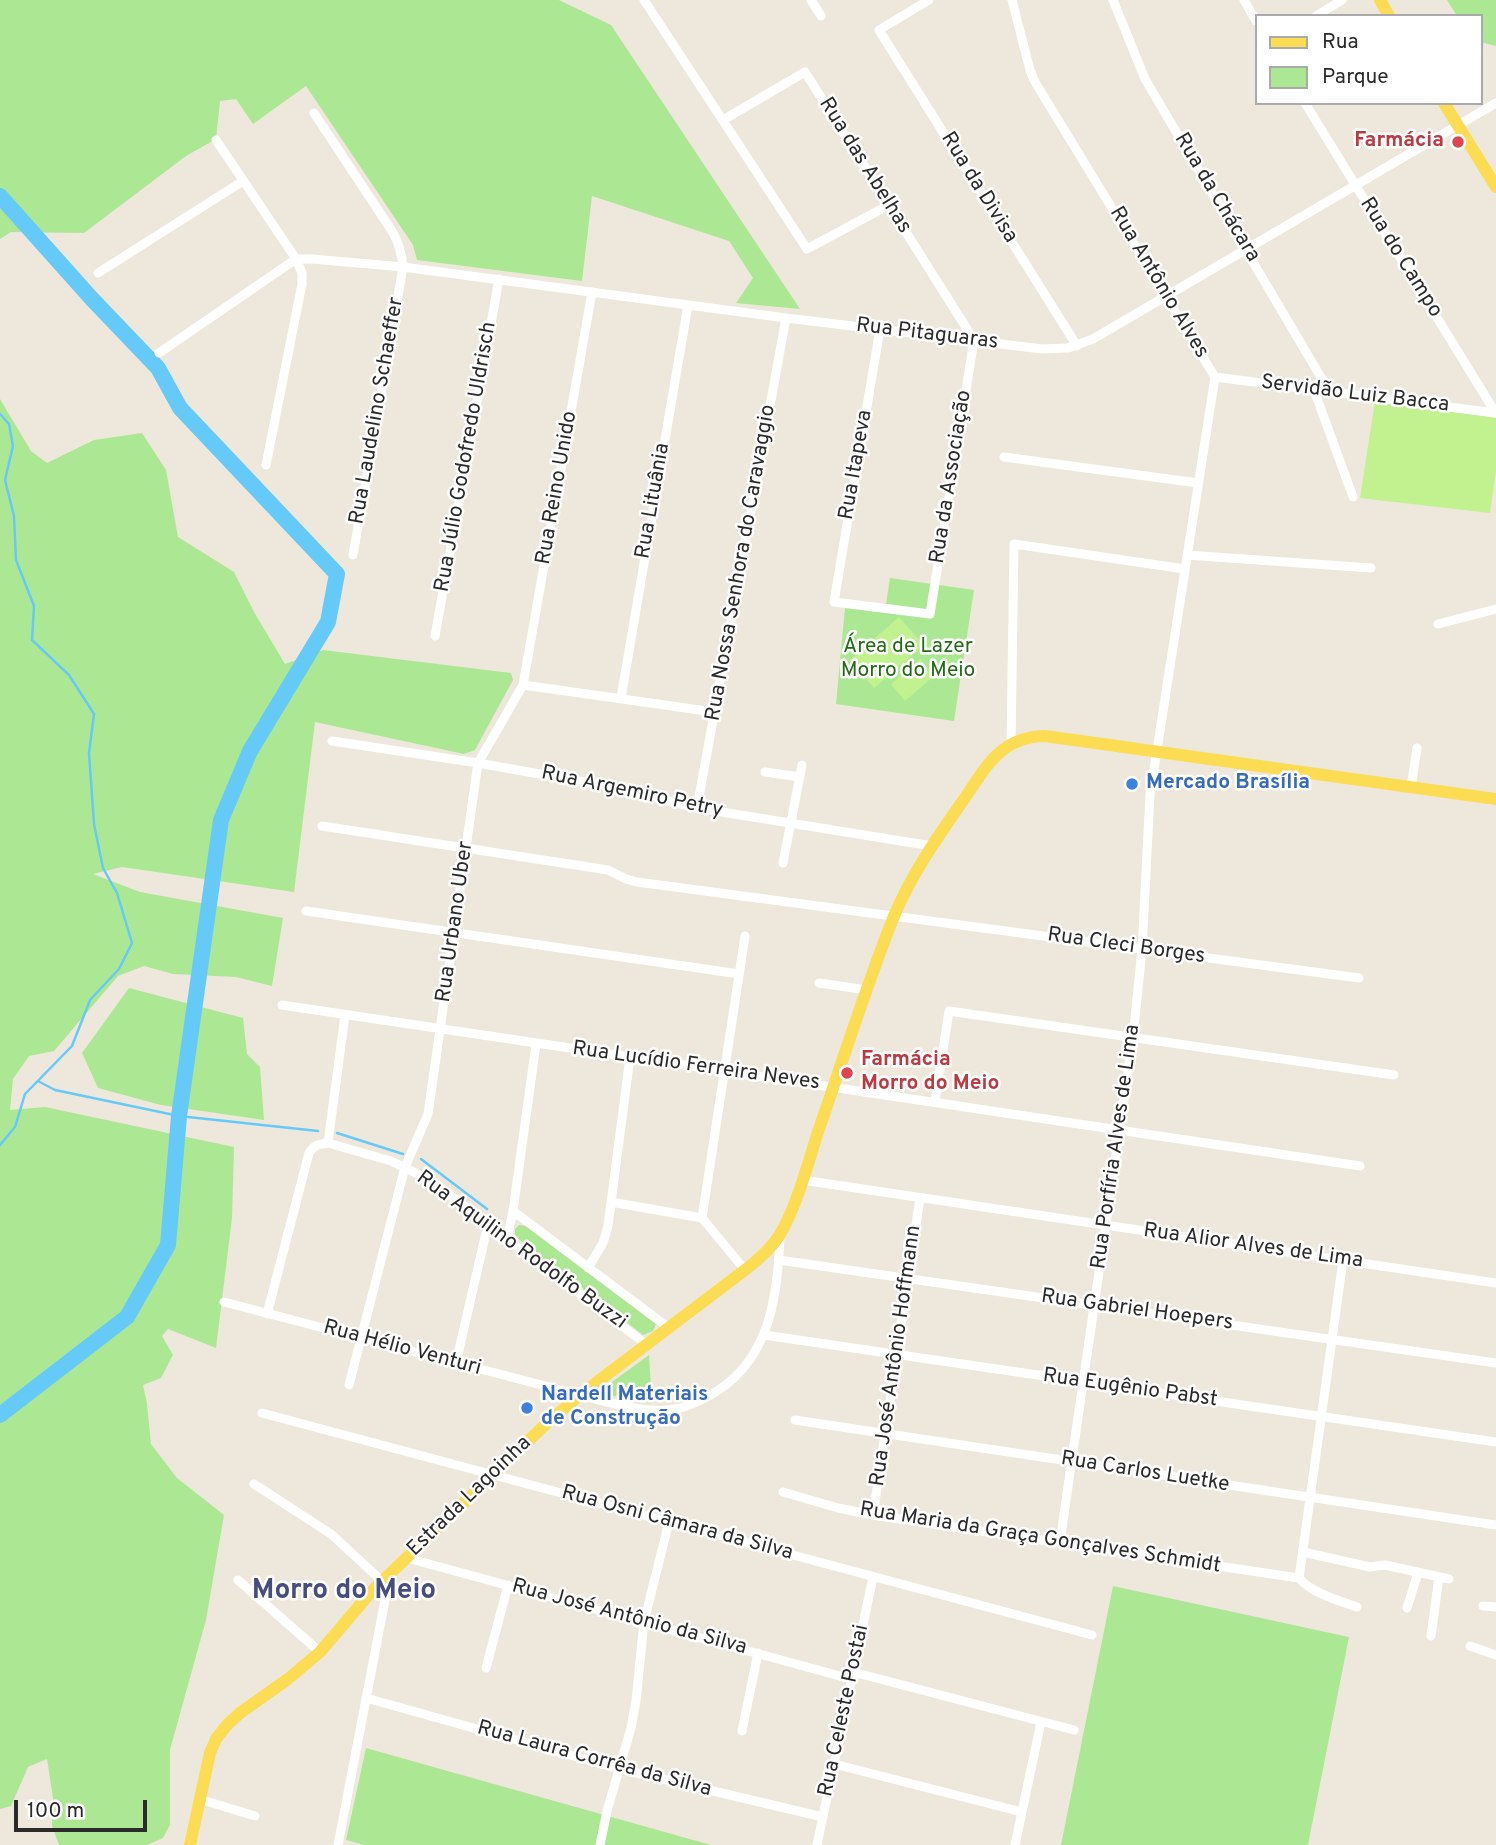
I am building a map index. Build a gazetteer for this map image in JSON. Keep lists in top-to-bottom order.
{
  "streets": {
    "main road": ["Estrada Lagoinha"],
    "street": [
      "Rua das Abelhas",
      "Rua da Divisa",
      "Rua da Chácara",
      "Rua do Campo",
      "Rua Antônio Alves",
      "Rua Pitaguaras",
      "Servidão Luiz Bacca",
      "Rua Laudelino Schaeffer",
      "Rua Júlio Godofredo Uldrisch",
      "Rua Itapeva",
      "Rua da Associação",
      "Rua Reino Unido",
      "Rua Lituânia",
      "Rua Nossa Senhora do Caravaggio",
      "Rua Argemiro Petry",
      "Rua Urbano Uber",
      "Rua Cleci Borges",
      "Rua Lucídio Ferreira Neves",
      "Rua Porfíria Alves de Lima",
      "Rua Alior Alves de Lima",
      "Rua Aquilino Rodolfo Buzzi",
      "Rua Gabriel Hoepers",
      "Rua Hélio Venturi",
      "Rua José Antônio Hoffmann",
      "Rua Eugênio Pabst",
      "Rua Carlos Luetke",
      "Rua Osni Câmara da Silva",
      "Rua Maria da Graça Gonçalves Schmidt",
      "Rua José Antônio da Silva",
      "Rua Celeste Postai",
      "Rua Laura Corrêa da Silva"
    ]
  },
  "crossings": [
    ["Rua das Abelhas", "Rua Pitaguaras"],
    ["Rua das Abelhas", "Rua da Associação"],
    ["Rua da Divisa", "Rua Pitaguaras"],
    ["Rua da Chácara", "Rua Pitaguaras"],
    ["Rua da Chácara", "Servidão Luiz Bacca"],
    ["Rua do Campo", "Rua Pitaguaras"],
    ["Rua do Campo", "Servidão Luiz Bacca"],
    ["Rua Antônio Alves", "Rua Pitaguaras"],
    ["Rua Antônio Alves", "Servidão Luiz Bacca"],
    ["Rua Antônio Alves", "Rua Porfíria Alves de Lima"],
    ["Rua Pitaguaras", "Rua Laudelino Schaeffer"],
    ["Rua Pitaguaras", "Rua Júlio Godofredo Uldrisch"],
    ["Rua Pitaguaras", "Rua Itapeva"],
    ["Rua Pitaguaras", "Rua da Associação"],
    ["Rua Pitaguaras", "Rua Reino Unido"],
    ["Rua Pitaguaras", "Rua Lituânia"],
    ["Rua Pitaguaras", "Rua Nossa Senhora do Caravaggio"],
    ["Rua Itapeva", "Rua da Associação"],
    ["Rua Reino Unido", "Rua Urbano Uber"],
    ["Rua Nossa Senhora do Caravaggio", "Rua Argemiro Petry"],
    ["Rua Argemiro Petry", "Rua Urbano Uber"],
    ["Rua Urbano Uber", "Rua Cleci Borges"],
    ["Rua Urbano Uber", "Rua Lucídio Ferreira Neves"],
    ["Rua Urbano Uber", "Rua Aquilino Rodolfo Buzzi"],
    ["Rua Urbano Uber", "Rua Hélio Venturi"],
    ["Rua Cleci Borges", "Rua Porfíria Alves de Lima"],
    ["Rua Lucídio Ferreira Neves", "Rua Porfíria Alves de Lima"],
    ["Rua Porfíria Alves de Lima", "Rua Alior Alves de Lima"],
    ["Rua Porfíria Alves de Lima", "Rua Gabriel Hoepers"],
    ["Rua Porfíria Alves de Lima", "Rua Eugênio Pabst"],
    ["Rua Porfíria Alves de Lima", "Rua Carlos Luetke"],
    ["Rua Porfíria Alves de Lima", "Rua Maria da Graça Gonçalves Schmidt"],
    ["Rua Alior Alves de Lima", "Rua José Antônio Hoffmann"],
    ["Rua Aquilino Rodolfo Buzzi", "Estrada Lagoinha"],
    ["Rua Gabriel Hoepers", "Rua José Antônio Hoffmann"],
    ["Rua Hélio Venturi", "Estrada Lagoinha"],
    ["Rua José Antônio Hoffmann", "Rua Eugênio Pabst"],
    ["Rua José Antônio Hoffmann", "Rua Carlos Luetke"],
    ["Rua José Antônio Hoffmann", "Rua Maria da Graça Gonçalves Schmidt"],
    ["Estrada Lagoinha", "Rua Osni Câmara da Silva"],
    ["Estrada Lagoinha", "Rua José Antônio da Silva"],
    ["Rua Osni Câmara da Silva", "Rua Celeste Postai"],
    ["Rua José Antônio da Silva", "Rua Celeste Postai"],
    ["Rua Celeste Postai", "Rua Laura Corrêa da Silva"]
  ],
  "districts": ["Morro do Meio"],
  "parks": ["Área de Lazer Morro do Meio"],
  "places": [
    "Farmácia",
    "Mercado Brasília",
    "Farmácia Morro do Meio",
    "Nardell Materiais de Construção"
  ],
  "legend": ["Rua", "Parque"],
  "scale_bar": "100 m"
}
